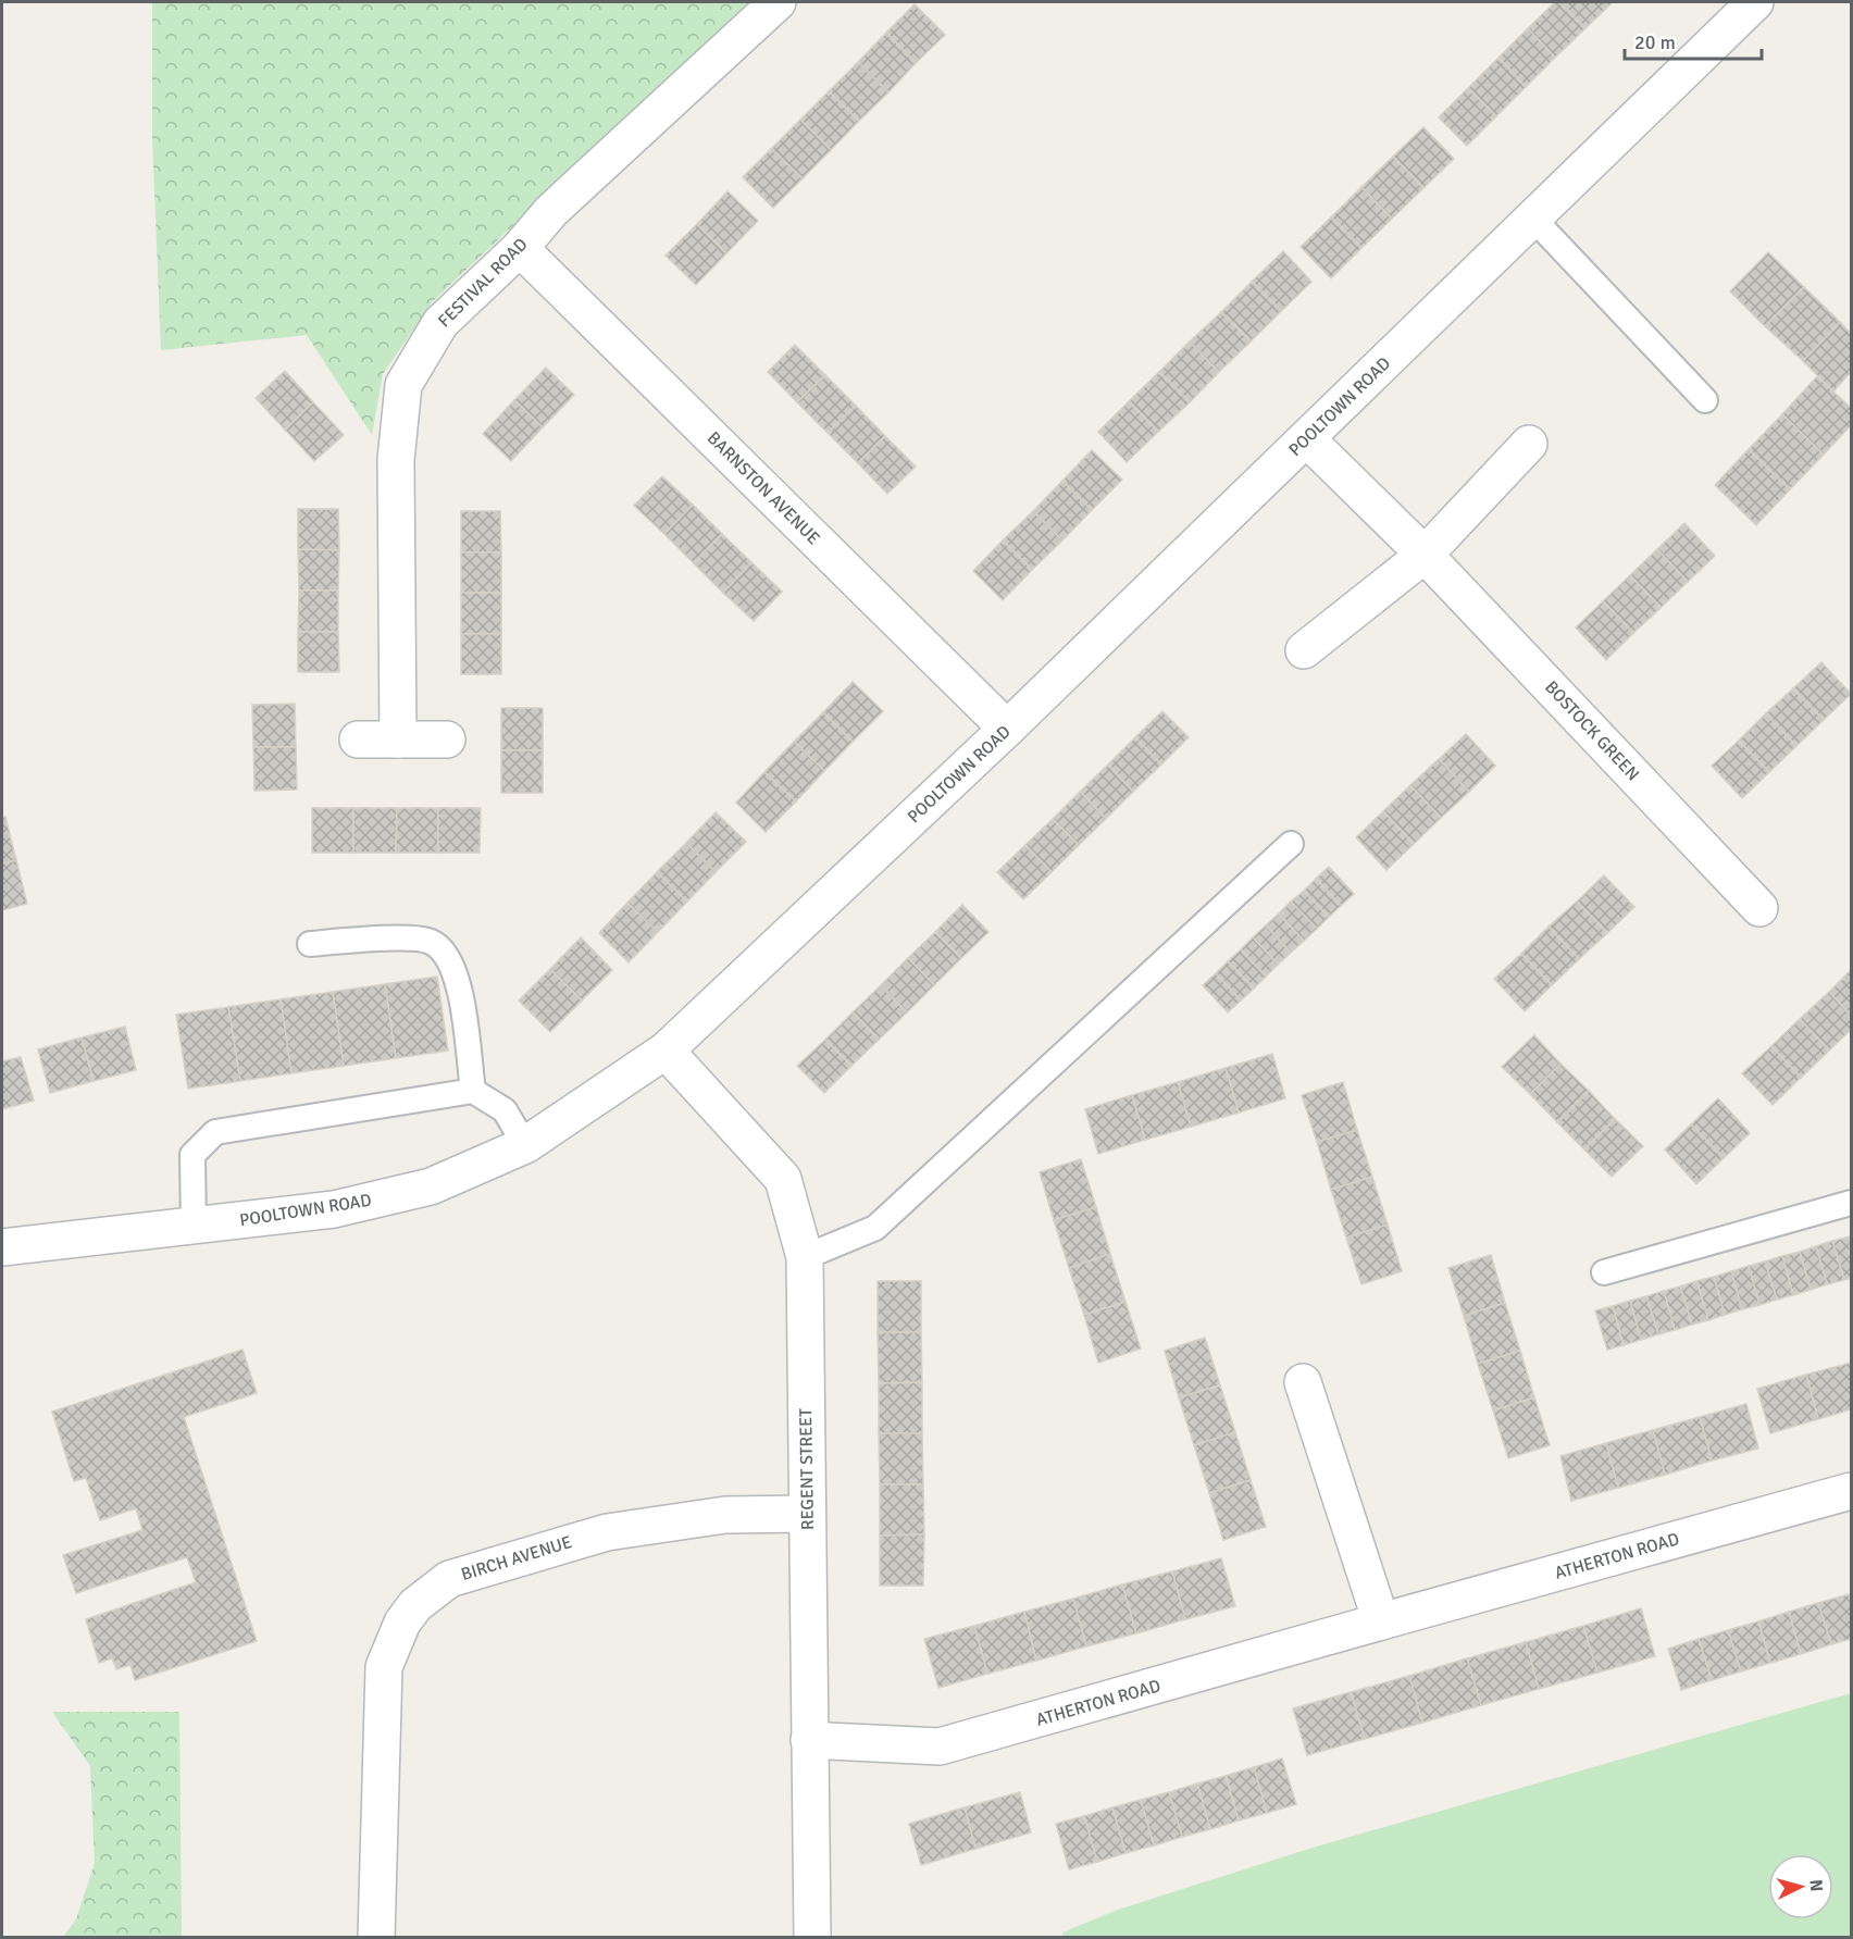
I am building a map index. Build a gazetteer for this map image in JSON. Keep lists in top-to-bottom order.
{
  "streets": {
    "street": [
      "FESTIVAL ROAD",
      "POOLTOWN ROAD",
      "BARNSTON AVENUE",
      "BOSTOCK GREEN",
      "REGENT STREET",
      "ATHERTON ROAD",
      "BIRCH AVENUE"
    ]
  },
  "crossings": [
    ["FESTIVAL ROAD", "BARNSTON AVENUE"],
    ["POOLTOWN ROAD", "BARNSTON AVENUE"],
    ["POOLTOWN ROAD", "BOSTOCK GREEN"],
    ["POOLTOWN ROAD", "REGENT STREET"],
    ["REGENT STREET", "ATHERTON ROAD"],
    ["REGENT STREET", "BIRCH AVENUE"]
  ],
  "scale_bar": "20 m",
  "north": "right"
}
